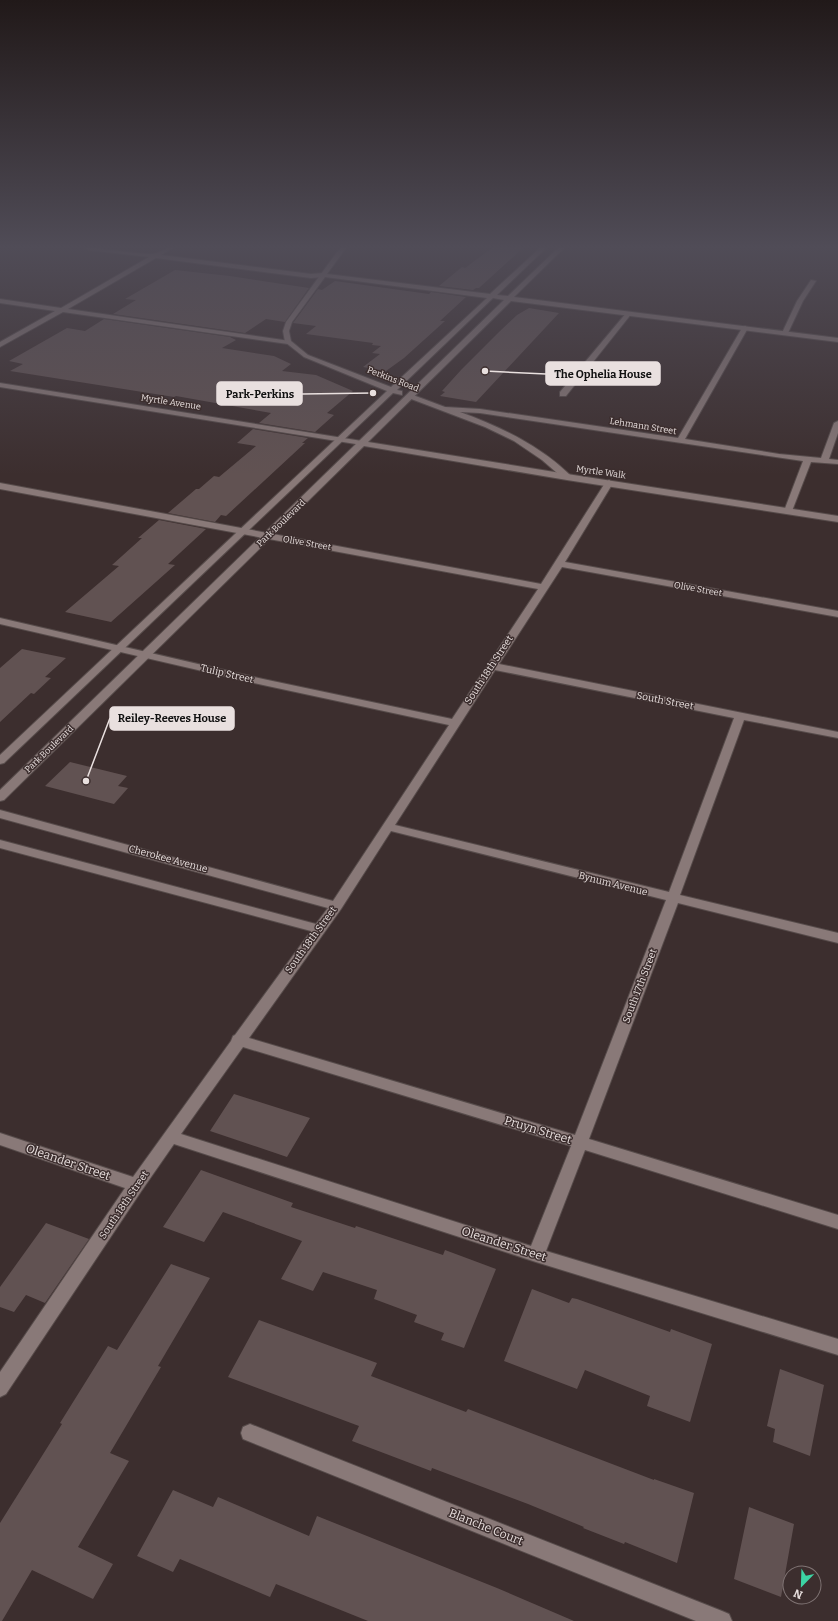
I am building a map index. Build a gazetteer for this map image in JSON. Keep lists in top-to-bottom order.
{
  "streets": {
    "street": [
      "Perkins Road",
      "Myrtle Avenue",
      "Lehmann Street",
      "Myrtle Walk",
      "Park Boulevard",
      "Olive Street",
      "South 18th Street",
      "Tulip Street",
      "South Street",
      "Cherokee Avenue",
      "Bynum Avenue",
      "South 17th Street",
      "Pruyn Street",
      "Oleander Street",
      "Blanche Court"
    ]
  },
  "crossings": [
    ["Perkins Road", "Lehmann Street"],
    ["Perkins Road", "Myrtle Walk"],
    ["Perkins Road", "Park Boulevard"],
    ["Myrtle Avenue", "Myrtle Walk"],
    ["Myrtle Avenue", "Park Boulevard"],
    ["Myrtle Walk", "Park Boulevard"],
    ["Myrtle Walk", "South 18th Street"],
    ["Park Boulevard", "Olive Street"],
    ["Park Boulevard", "Tulip Street"],
    ["Olive Street", "South 18th Street"],
    ["South 18th Street", "Tulip Street"],
    ["South 18th Street", "South Street"],
    ["South 18th Street", "Cherokee Avenue"],
    ["South 18th Street", "Bynum Avenue"],
    ["South 18th Street", "Pruyn Street"],
    ["South 18th Street", "Oleander Street"],
    ["South Street", "South 17th Street"],
    ["Bynum Avenue", "South 17th Street"],
    ["South 17th Street", "Pruyn Street"],
    ["South 17th Street", "Oleander Street"]
  ],
  "places": ["The Ophelia House", "Park-Perkins", "Reiley-Reeves House"],
  "north": "bottom left"
}
